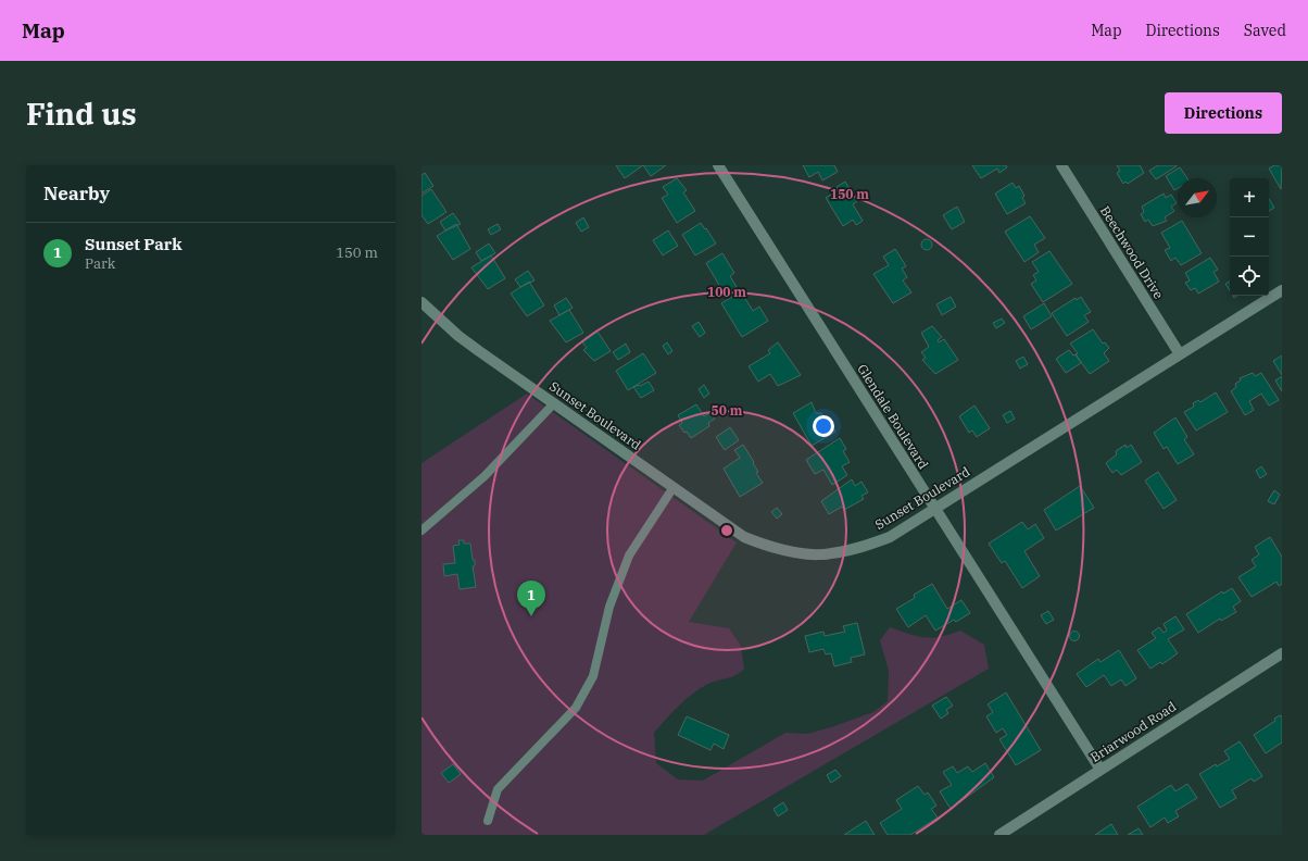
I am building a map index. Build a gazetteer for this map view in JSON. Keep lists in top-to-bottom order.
{
  "streets": {
    "street": [
      "Beechwood Drive",
      "Sunset Boulevard",
      "Glendale Boulevard",
      "Briarwood Road"
    ]
  },
  "crossings": [
    ["Beechwood Drive", "Sunset Boulevard"],
    ["Sunset Boulevard", "Glendale Boulevard"],
    ["Glendale Boulevard", "Briarwood Road"]
  ],
  "north": "top right",
  "page": {
    "header": "Map",
    "nav": ["Map", "Directions", "Saved"],
    "buttons": "Directions",
    "title": "Find us",
    "heading": "Nearby",
    "map_buttons": ["+", "−"],
    "list": [
      {
        "mark": "1",
        "name": "Sunset Park",
        "note": "Park",
        "value": "150 m"
      }
    ],
    "pins": "1"
  },
  "rings": ["150 m", "100 m", "50 m"]
}
